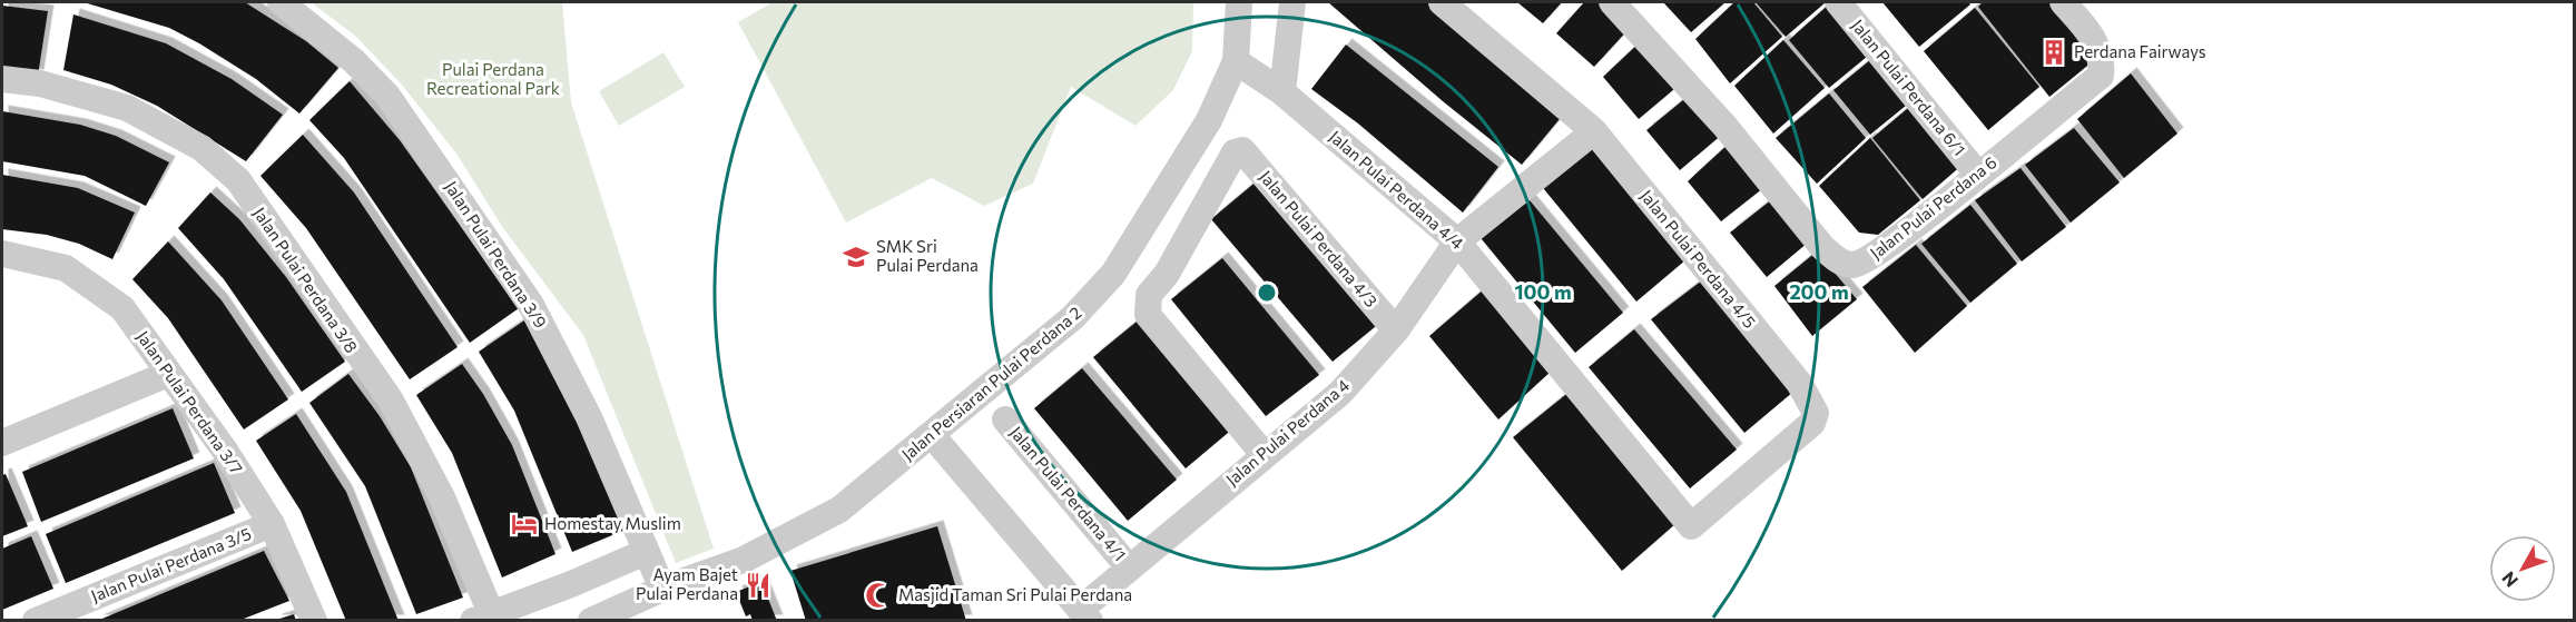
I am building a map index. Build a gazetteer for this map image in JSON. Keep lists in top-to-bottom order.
{
  "streets": {
    "street": [
      "Jalan Pulai Perdana 6/1",
      "Jalan Pulai Perdana 4/4",
      "Jalan Pulai Perdana 6",
      "Jalan Pulai Perdana 4/3",
      "Jalan Pulai Perdana 3/9",
      "Jalan Pulai Perdana 4/5",
      "Jalan Pulai Perdana 3/8",
      "Jalan Persiaran Pulai Perdana 2",
      "Jalan Pulai Perdana 3/7",
      "Jalan Pulai Perdana 4",
      "Jalan Pulai Perdana 4/1",
      "Jalan Pulai Perdana 3/5"
    ]
  },
  "crossings": [
    ["Jalan Pulai Perdana 6/1", "Jalan Pulai Perdana 6"],
    ["Jalan Pulai Perdana 4/4", "Jalan Pulai Perdana 4/5"],
    ["Jalan Pulai Perdana 4/4", "Jalan Persiaran Pulai Perdana 2"],
    ["Jalan Pulai Perdana 4/4", "Jalan Pulai Perdana 4"],
    ["Jalan Pulai Perdana 4/3", "Jalan Pulai Perdana 4"],
    ["Jalan Pulai Perdana 3/9", "Jalan Persiaran Pulai Perdana 2"],
    ["Jalan Pulai Perdana 4/5", "Jalan Pulai Perdana 4"],
    ["Jalan Pulai Perdana 3/7", "Jalan Pulai Perdana 3/5"],
    ["Jalan Pulai Perdana 4", "Jalan Pulai Perdana 4/1"]
  ],
  "parks": ["Pulai Perdana Recreational Park"],
  "places": {
    "building": ["Perdana Fairways"],
    "school or university": ["SMK Sri Pulai Perdana"],
    "hotel": ["Homestay Muslim"],
    "restaurant": ["Ayam Bajet Pulai Perdana"],
    "mosque": ["Masjid Taman Sri Pulai Perdana"]
  },
  "north": "bottom left",
  "rings": ["100 m", "200 m"]
}
